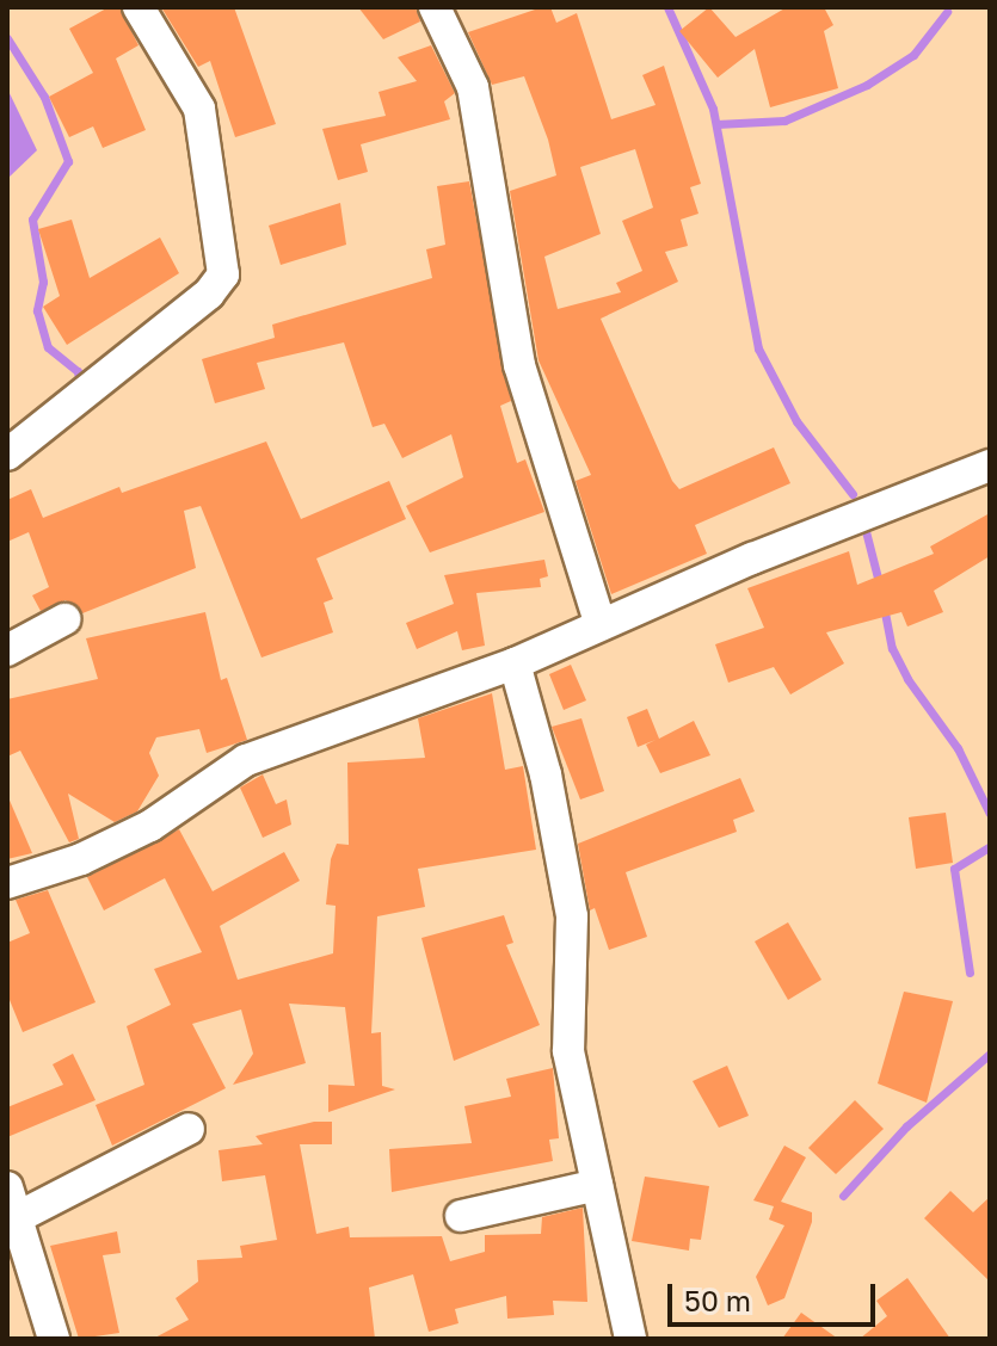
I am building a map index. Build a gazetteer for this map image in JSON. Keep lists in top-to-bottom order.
{
  "scale_bar": "50 m"
}
